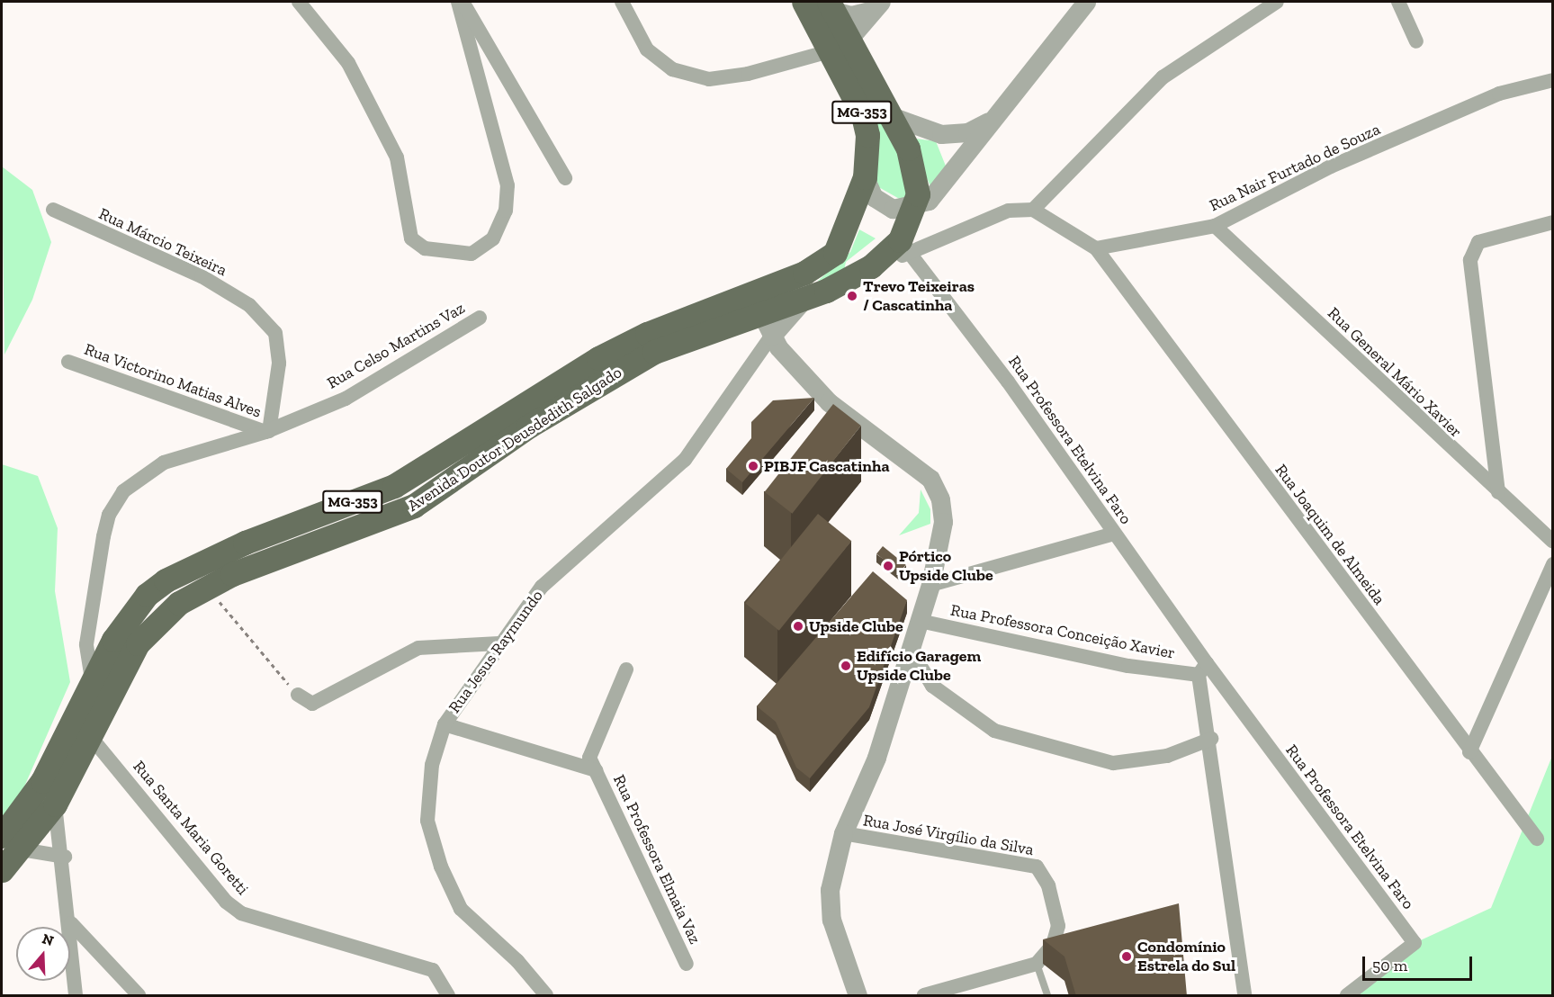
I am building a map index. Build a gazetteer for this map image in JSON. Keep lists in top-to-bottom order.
{
  "streets": {
    "main road": ["MG-353", "Avenida Doutor Deusdedith Salgado"],
    "street": [
      "Rua Nair Furtado de Souza",
      "Rua Márcio Teixeira",
      "Rua Celso Martins Vaz",
      "Rua General Mário Xavier",
      "Rua Victorino Matias Alves",
      "Rua Professora Etelvina Faro",
      "Rua Joaquim de Almeida",
      "Rua Professora Conceição Xavier",
      "Rua Jesus Raymundo",
      "Rua Santa Maria Goretti",
      "Rua José Virgílio da Silva",
      "Rua Professora Elmaia Vaz"
    ]
  },
  "crossings": [
    ["MG-353", "Avenida Doutor Deusdedith Salgado"],
    ["Rua Nair Furtado de Souza", "Rua General Mário Xavier"],
    ["Rua Nair Furtado de Souza", "Rua Joaquim de Almeida"],
    ["Rua Márcio Teixeira", "Rua Celso Martins Vaz"],
    ["Rua Márcio Teixeira", "Rua Victorino Matias Alves"],
    ["Rua Celso Martins Vaz", "Rua Victorino Matias Alves"],
    ["Rua Celso Martins Vaz", "Avenida Doutor Deusdedith Salgado"],
    ["Avenida Doutor Deusdedith Salgado", "Rua Professora Etelvina Faro"],
    ["Avenida Doutor Deusdedith Salgado", "Rua Jesus Raymundo"],
    ["Avenida Doutor Deusdedith Salgado", "Rua Santa Maria Goretti"],
    ["Rua Professora Etelvina Faro", "Rua Professora Conceição Xavier"],
    ["Rua Jesus Raymundo", "Rua Professora Elmaia Vaz"]
  ],
  "places": [
    "Trevo Teixeiras / Cascatinha",
    "PIBJF Cascatinha",
    "Pórtico Upside Clube",
    "Upside Clube",
    "Edifício Garagem Upside Clube",
    "Condomínio Estrela do Sul"
  ],
  "scale_bar": "50 m",
  "north": "top"
}
